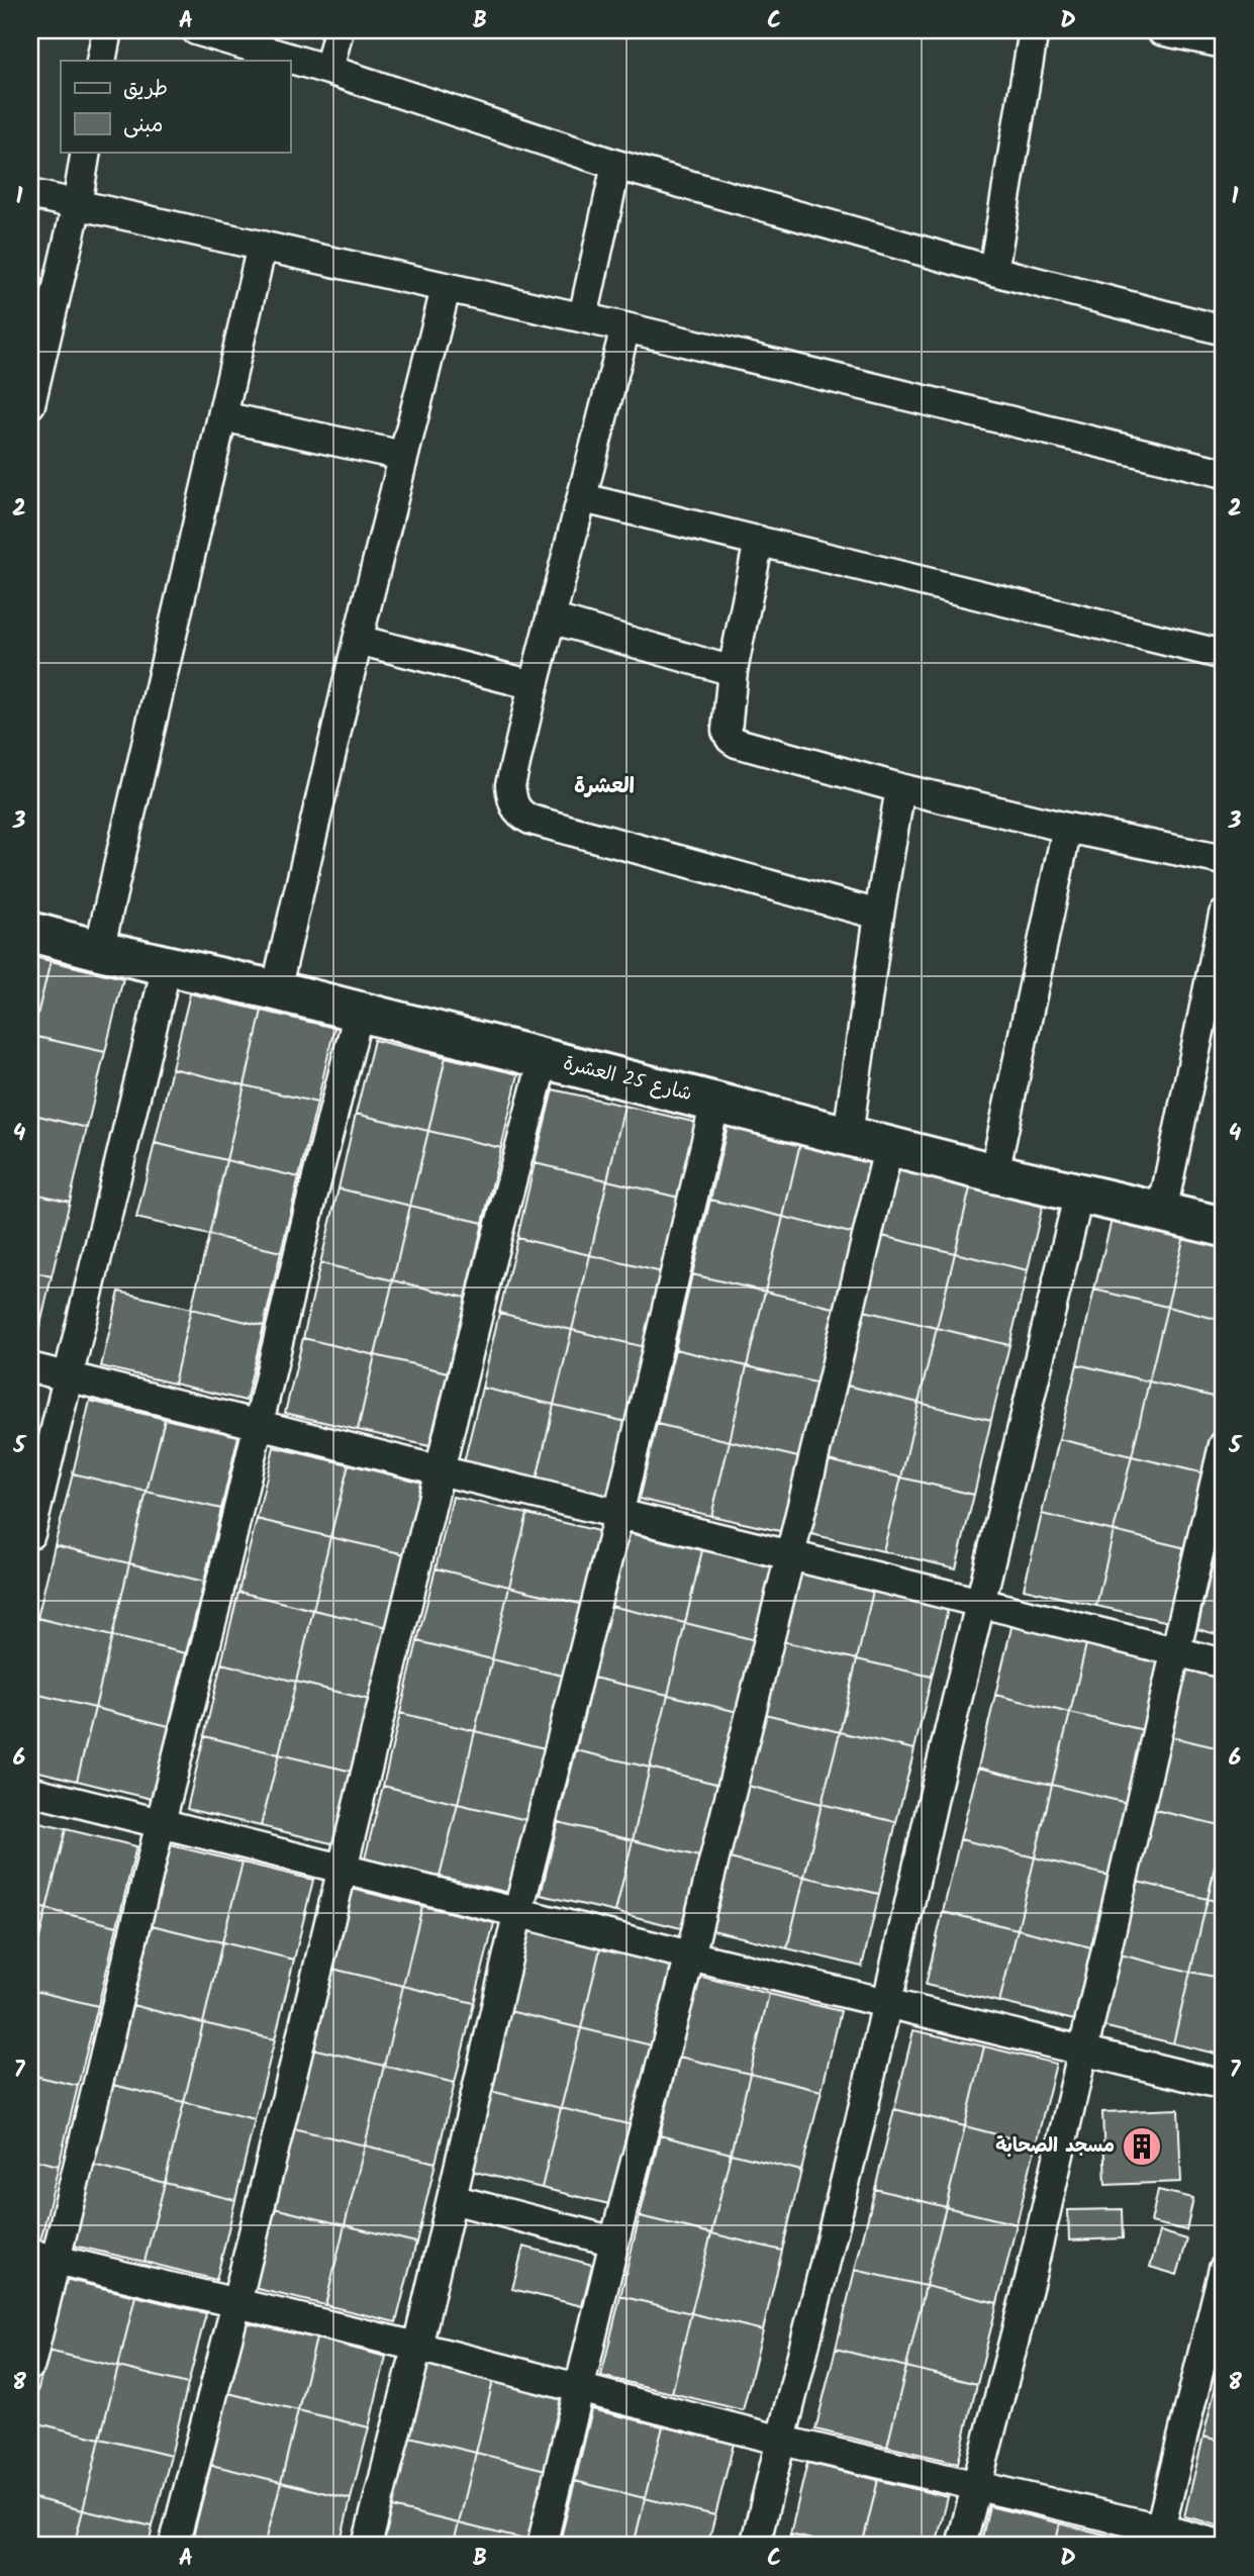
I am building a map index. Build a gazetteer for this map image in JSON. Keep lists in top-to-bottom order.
{
  "streets": {
    "street": ["شارع 25 العشرة"]
  },
  "districts": ["العشرة"],
  "places": {
    "building": ["مسجد الصحابة"]
  },
  "legend": ["طريق", "مبنى"],
  "grid": {
    "columns": [
      "A",
      "B",
      "C",
      "D"
    ],
    "rows": [
      "1",
      "2",
      "3",
      "4",
      "5",
      "6",
      "7",
      "8"
    ]
  }
}
